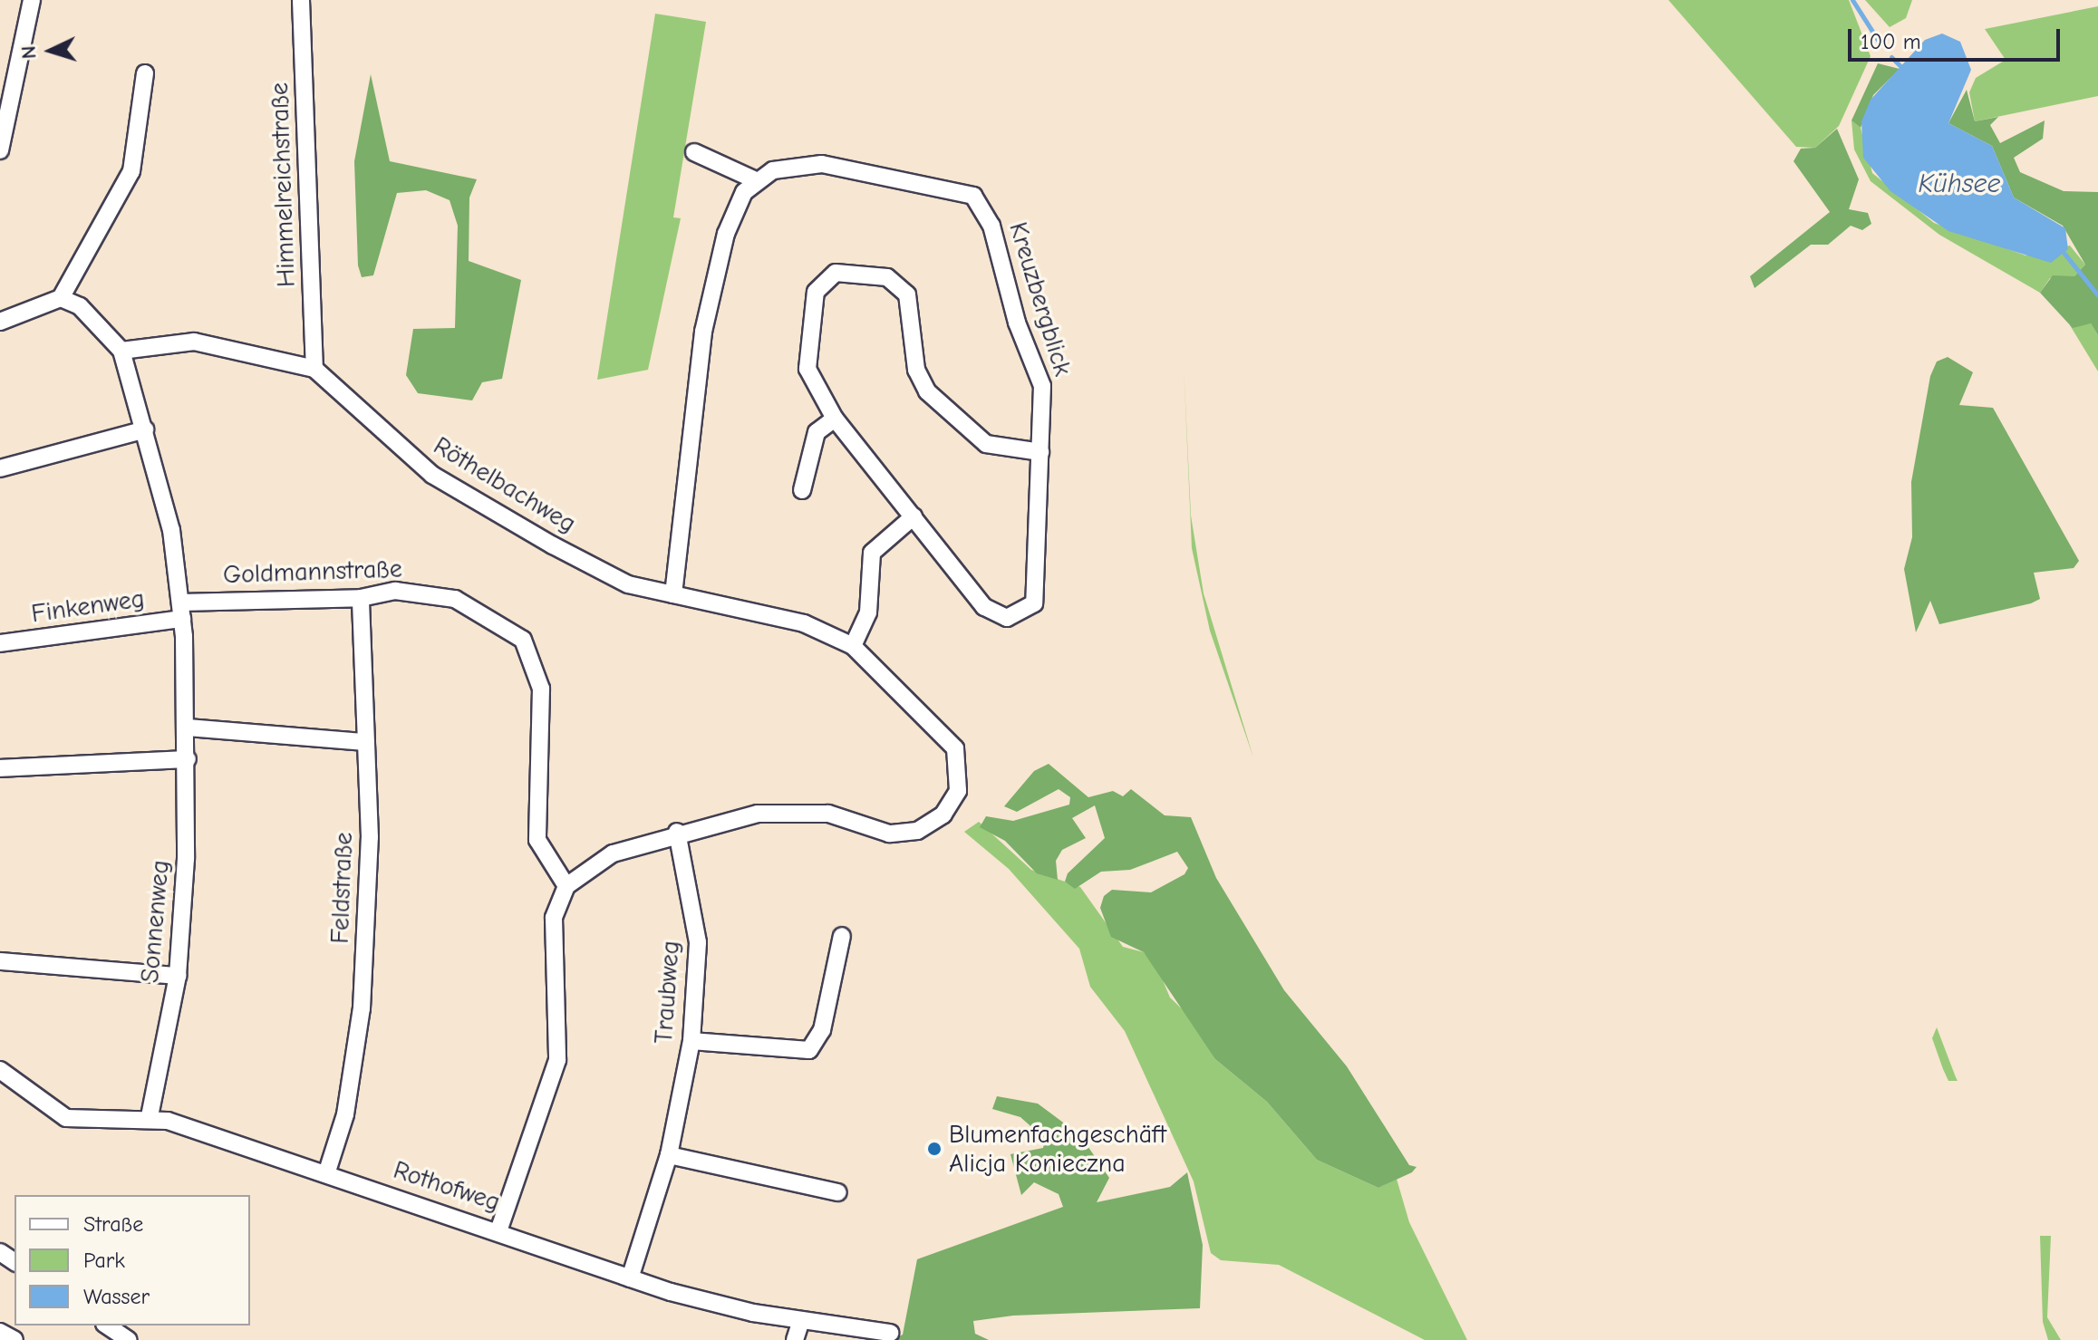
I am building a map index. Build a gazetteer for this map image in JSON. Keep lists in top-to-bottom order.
{
  "streets": {
    "street": [
      "Himmelreichstraße",
      "Kreuzbergblick",
      "Röthelbachweg",
      "Goldmannstraße",
      "Finkenweg",
      "Feldstraße",
      "Sonnenweg",
      "Traubweg",
      "Rothofweg"
    ]
  },
  "crossings": [
    ["Himmelreichstraße", "Röthelbachweg"],
    ["Röthelbachweg", "Traubweg"],
    ["Goldmannstraße", "Finkenweg"],
    ["Goldmannstraße", "Feldstraße"],
    ["Goldmannstraße", "Sonnenweg"],
    ["Finkenweg", "Sonnenweg"],
    ["Feldstraße", "Rothofweg"],
    ["Sonnenweg", "Rothofweg"],
    ["Traubweg", "Rothofweg"]
  ],
  "water": ["Kühsee"],
  "places": ["Blumenfachgeschäft Alicja Konieczna"],
  "legend": ["Straße", "Park", "Wasser"],
  "scale_bar": "100 m",
  "north": "left"
}
